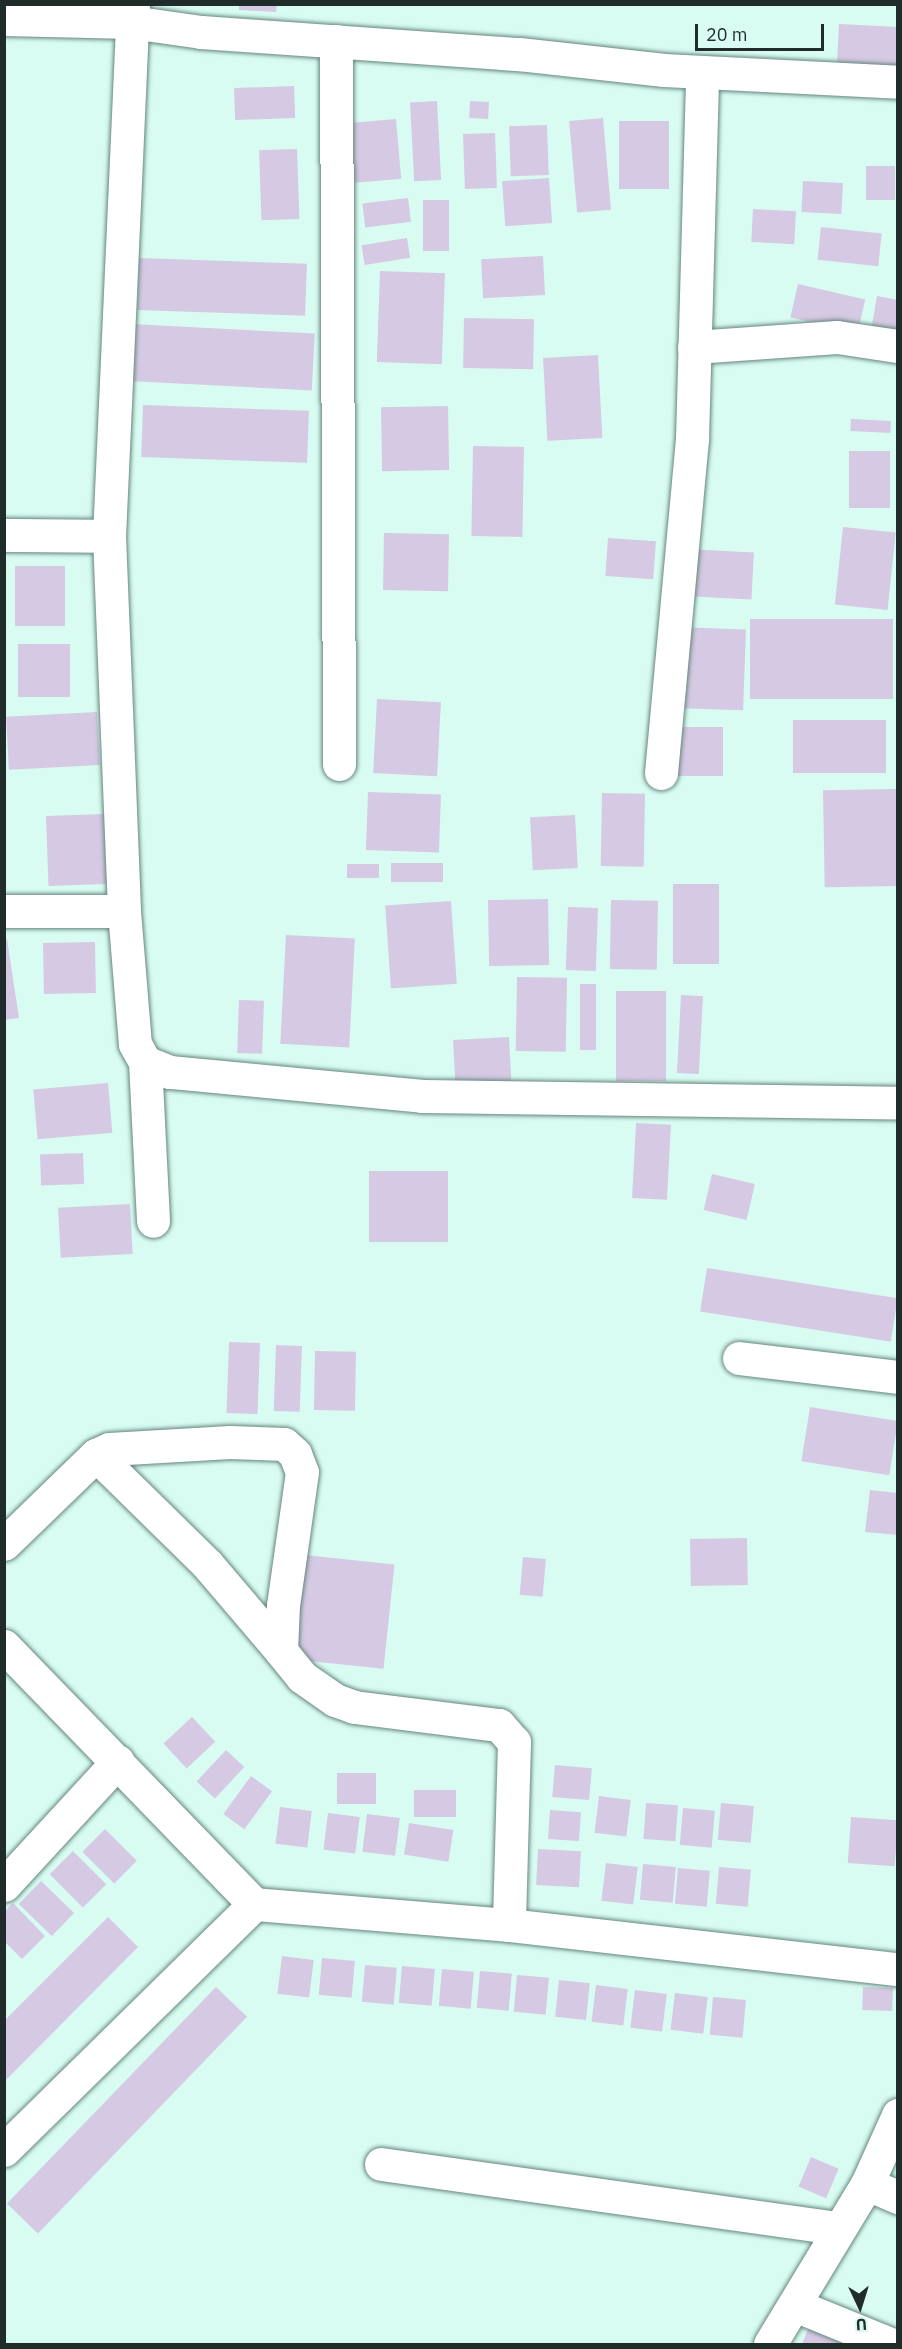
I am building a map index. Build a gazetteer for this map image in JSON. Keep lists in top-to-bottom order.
{
  "scale_bar": "20 m",
  "north": "bottom"
}
